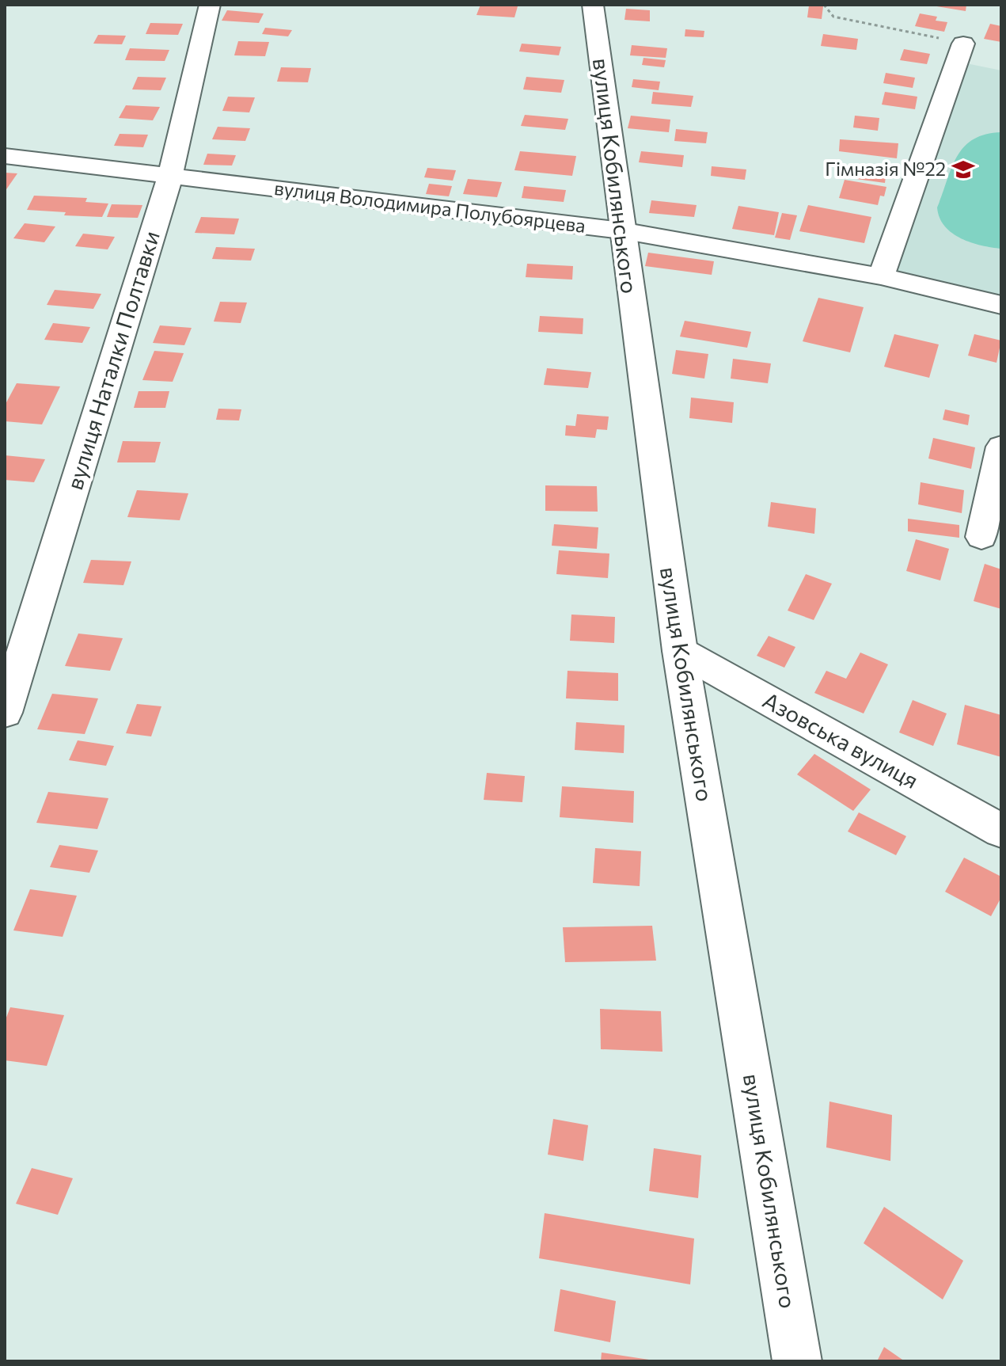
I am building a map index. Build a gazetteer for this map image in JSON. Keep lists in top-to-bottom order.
{
  "streets": {
    "street": [
      "вулиця Кобилянського",
      "вулиця Володимира Полубоярцева",
      "вулиця Наталки Полтавки",
      "Азовська вулиця"
    ]
  },
  "crossings": [
    ["вулиця Кобилянського", "вулиця Володимира Полубоярцева"],
    ["вулиця Кобилянського", "Азовська вулиця"],
    ["вулиця Володимира Полубоярцева", "вулиця Наталки Полтавки"]
  ],
  "places": {
    "school or university": ["Гімназія №22"]
  }
}
